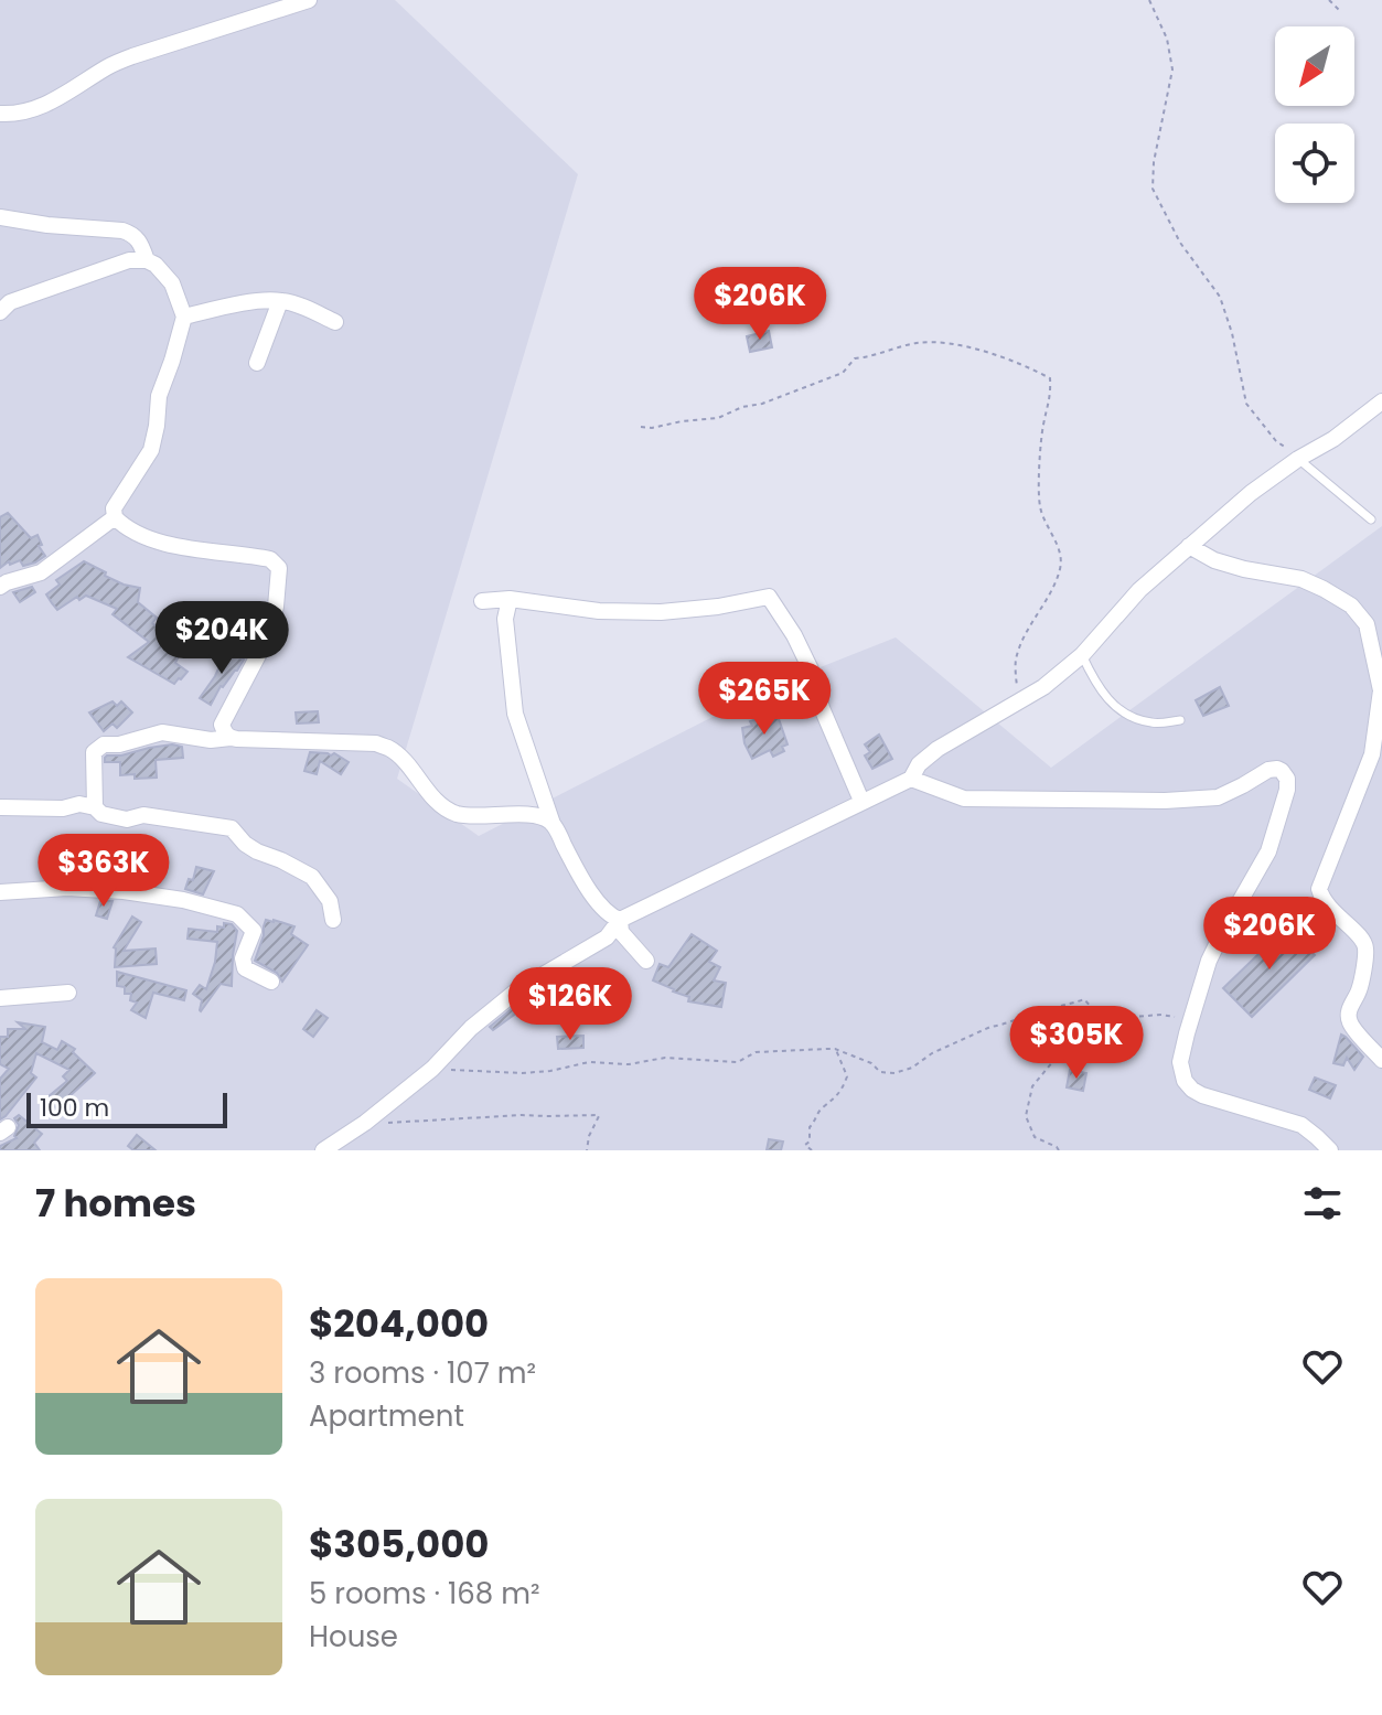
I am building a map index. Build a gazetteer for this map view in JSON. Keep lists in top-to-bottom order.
{
  "scale_bar": "100 m",
  "north": "bottom left",
  "page": {
    "price": [
      "$206K",
      "$204K",
      "$265K",
      "$363K",
      "$206K",
      "$126K",
      "$305K"
    ],
    "scale": "100 m",
    "heading": "7 homes",
    "list": [
      {
        "name": "$204,000",
        "note": "3 rooms · 107 m² · Apartment"
      },
      {
        "name": "$305,000",
        "note": "5 rooms · 168 m² · House"
      }
    ]
  }
}
